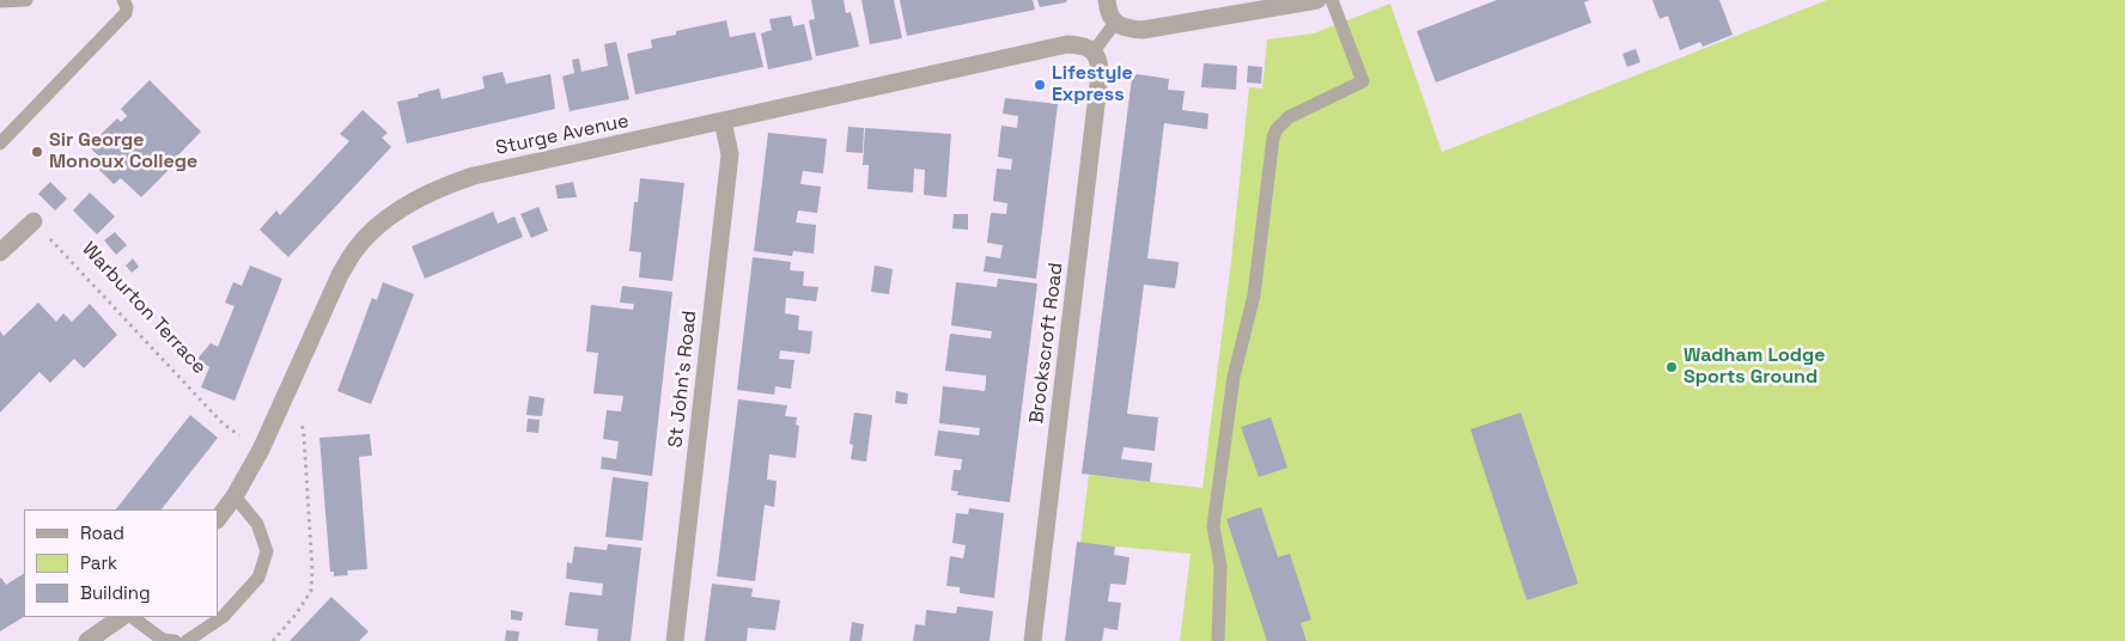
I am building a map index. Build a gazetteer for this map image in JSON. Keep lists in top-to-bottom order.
{
  "streets": {
    "street": ["Sturge Avenue", "Brookscroft Road", "St John's Road"],
    "path": ["Warburton Terrace"]
  },
  "crossings": [
    ["Sturge Avenue", "Warburton Terrace"],
    ["Sturge Avenue", "Brookscroft Road"],
    ["Sturge Avenue", "St John's Road"]
  ],
  "places": ["Lifestyle Express", "Sir George Monoux College", "Wadham Lodge Sports Ground"],
  "legend": ["Road", "Park", "Building"]
}
